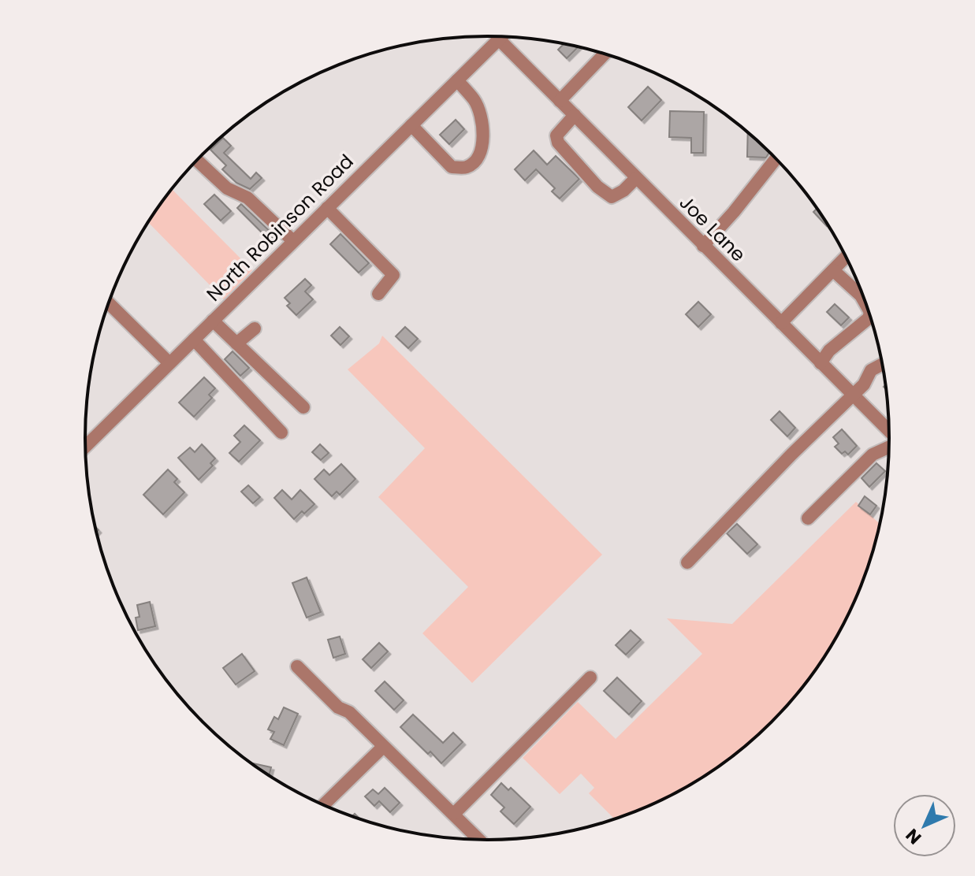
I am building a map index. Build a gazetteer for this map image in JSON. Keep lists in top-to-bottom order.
{
  "streets": {
    "street": ["North Robinson Road", "Joe Lane"]
  },
  "crossings": [
    ["North Robinson Road", "Joe Lane"]
  ],
  "north": "bottom left"
}
